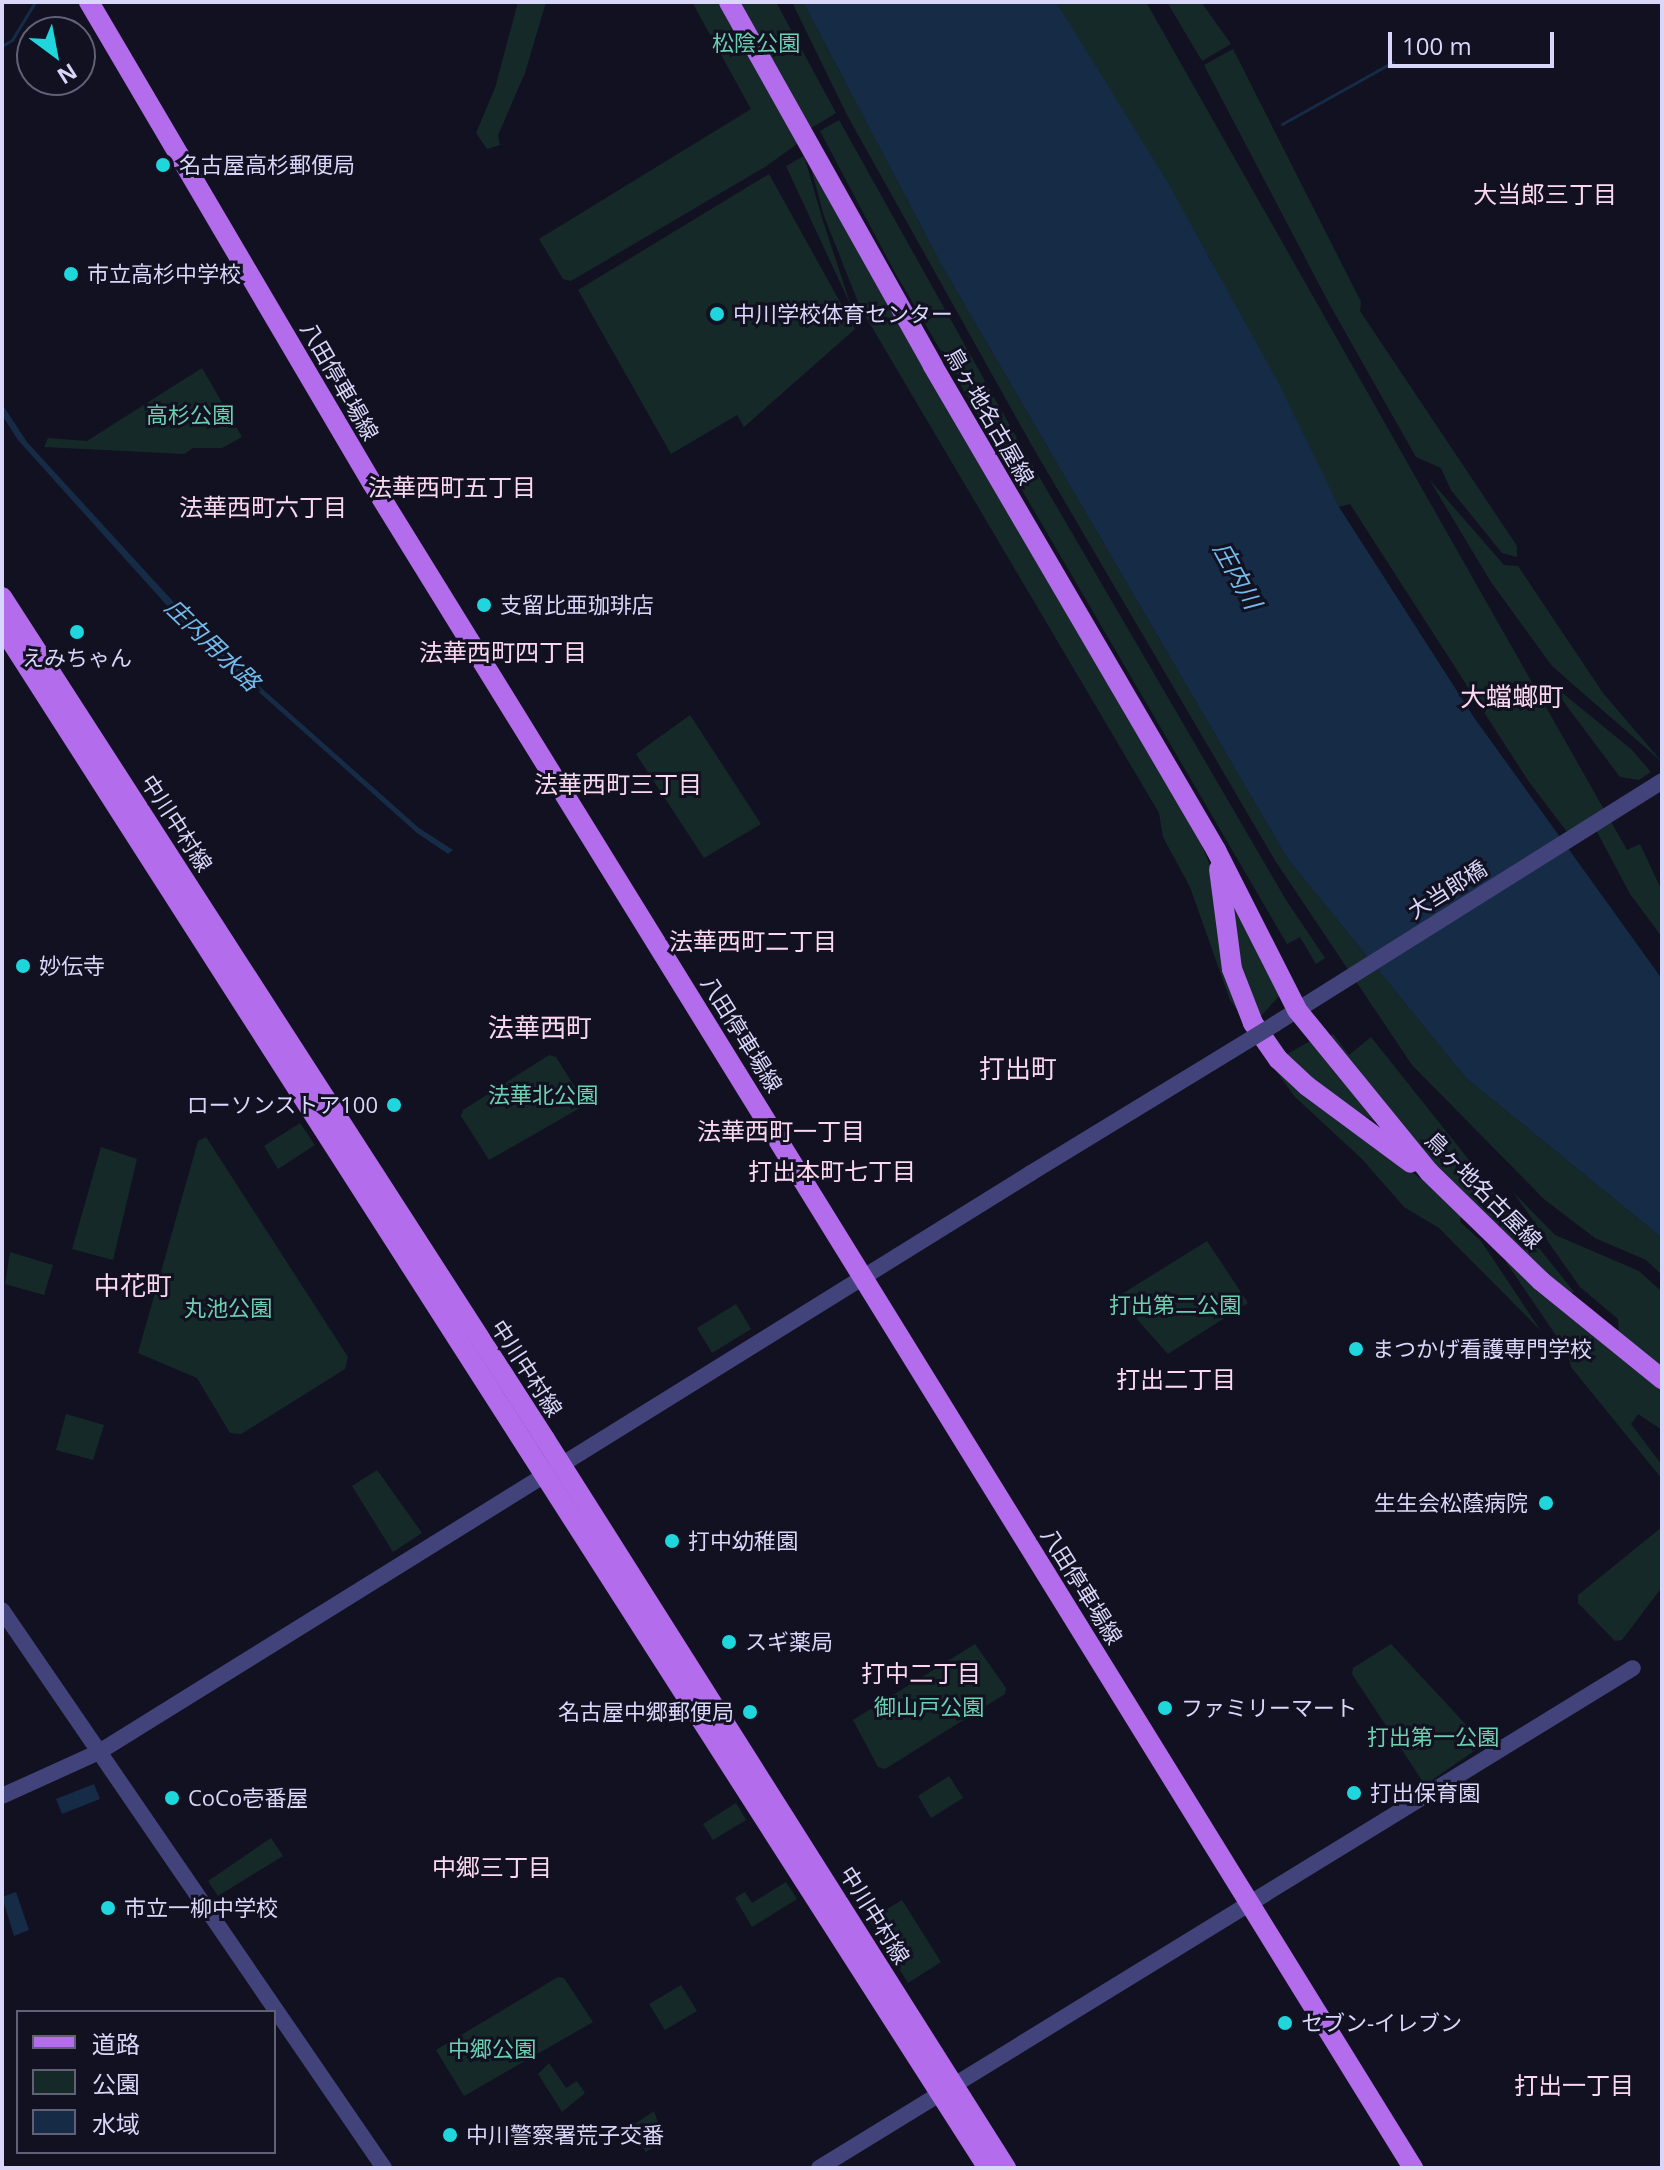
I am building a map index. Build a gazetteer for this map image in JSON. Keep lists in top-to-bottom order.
{
  "streets": {
    "main road": ["八田停車場線", "鳥ヶ地名古屋線", "中川中村線"],
    "street": ["大当郎橋"]
  },
  "crossings": [
    ["八田停車場線", "大当郎橋"],
    ["鳥ヶ地名古屋線", "大当郎橋"],
    ["中川中村線", "大当郎橋"]
  ],
  "districts": [
    "大当郎三丁目",
    "法華西町五丁目",
    "法華西町六丁目",
    "法華西町四丁目",
    "大蟷螂町",
    "法華西町三丁目",
    "法華西町二丁目",
    "法華西町",
    "打出町",
    "法華西町一丁目",
    "打出本町七丁目",
    "中花町",
    "打出二丁目",
    "打中二丁目",
    "中郷三丁目",
    "打出一丁目"
  ],
  "water": ["庄内川", "庄内用水路"],
  "parks": [
    "松陰公園",
    "高杉公園",
    "法華北公園",
    "打出第二公園",
    "丸池公園",
    "御山戸公園",
    "打出第一公園",
    "中郷公園"
  ],
  "places": [
    "名古屋高杉郵便局",
    "市立高杉中学校",
    "中川学校体育センター",
    "支留比亜珈琲店",
    "えみちゃん",
    "妙伝寺",
    "ローソンストア100",
    "まつかげ看護専門学校",
    "生生会松蔭病院",
    "打中幼稚園",
    "スギ薬局",
    "ファミリーマート",
    "名古屋中郷郵便局",
    "打出保育園",
    "CoCo壱番屋",
    "市立一柳中学校",
    "セブン-イレブン",
    "中川警察署荒子交番"
  ],
  "legend": ["道路", "公園", "水域"],
  "scale_bar": "100 m",
  "north": "bottom right"
}
